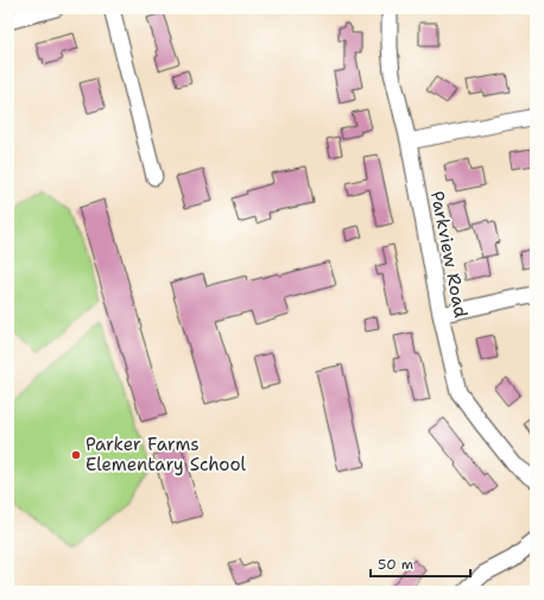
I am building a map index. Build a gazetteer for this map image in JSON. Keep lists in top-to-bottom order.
{
  "streets": {
    "street": ["Parkview Road"]
  },
  "places": ["Parker Farms Elementary School"],
  "scale_bar": "50 m"
}
